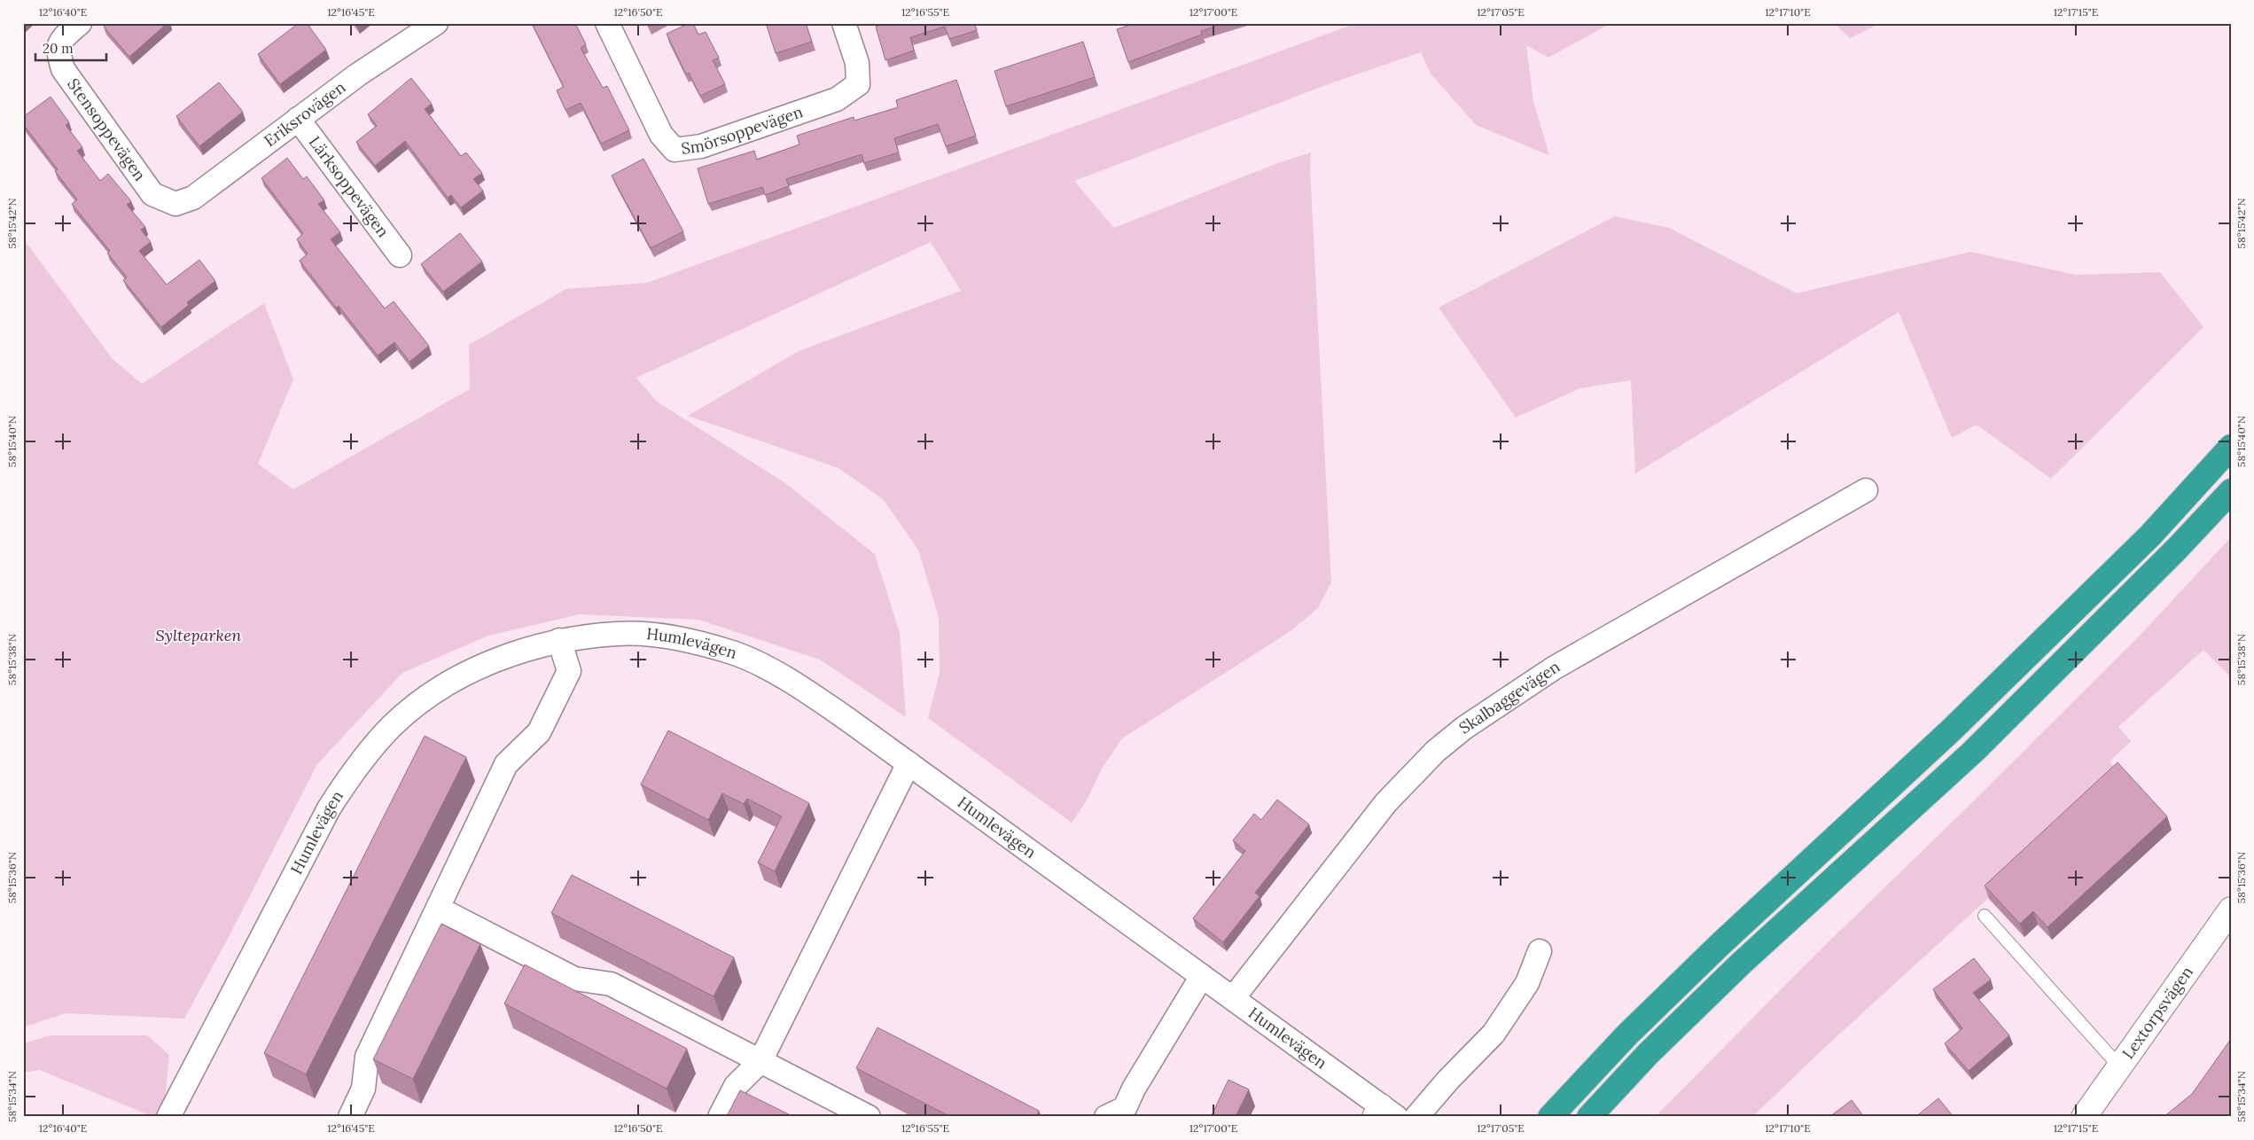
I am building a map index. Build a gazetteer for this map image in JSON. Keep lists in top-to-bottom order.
{
  "streets": {
    "street": [
      "Eriksrovägen",
      "Smörsoppevägen",
      "Stensoppevägen",
      "Lärksoppevägen",
      "Humlevägen",
      "Skalbaggevägen",
      "Lextorpsvägen"
    ]
  },
  "crossings": [
    ["Eriksrovägen", "Stensoppevägen"],
    ["Eriksrovägen", "Lärksoppevägen"],
    ["Humlevägen", "Skalbaggevägen"]
  ],
  "parks": ["Sylteparken"],
  "scale_bar": "20 m",
  "coordinates": [
    "12°16'40\"E",
    "12°16'45\"E",
    "12°16'50\"E",
    "12°16'55\"E",
    "12°17'00\"E",
    "12°17'05\"E",
    "12°17'10\"E",
    "12°17'15\"E",
    "58°15'42\"N",
    "58°15'40\"N",
    "58°15'38\"N",
    "58°15'36\"N",
    "58°15'34\"N"
  ]
}
